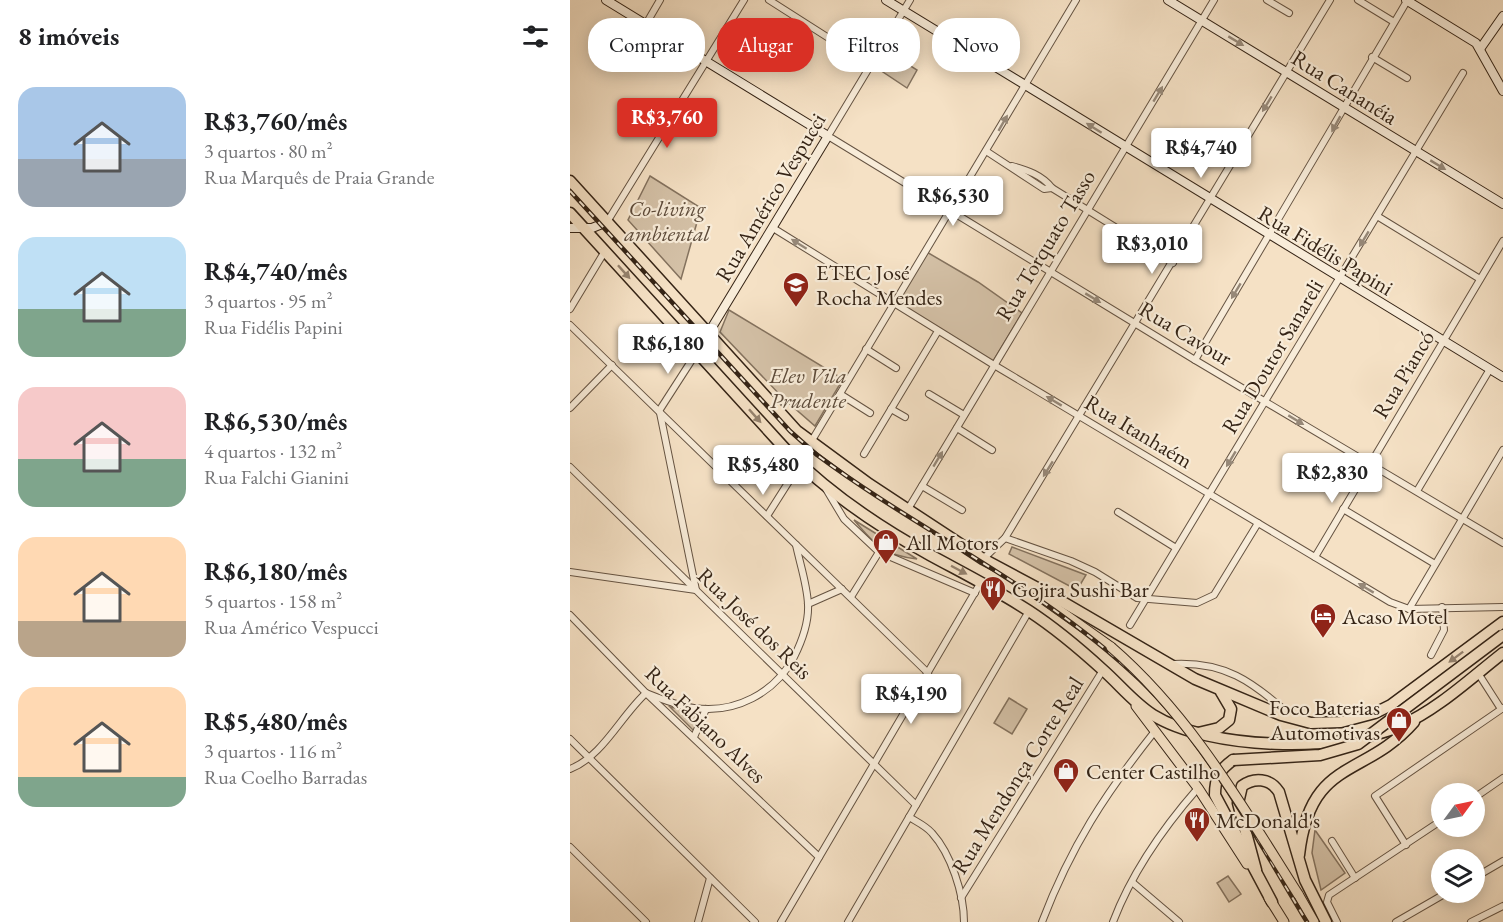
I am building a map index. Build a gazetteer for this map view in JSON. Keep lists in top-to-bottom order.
{
  "streets": {
    "street": [
      "Rua Cananéia",
      "Rua Américo Vespucci",
      "Rua Torquato Tasso",
      "Rua Fidélis Papini",
      "Rua Cavour",
      "Rua Doutor Sanareli",
      "Rua Piancó",
      "Rua Itanhaém",
      "Rua José dos Reis",
      "Rua Fabiano Alves",
      "Rua Mendonça Corte Real"
    ]
  },
  "crossings": [
    ["Rua Cananéia", "Rua Torquato Tasso"],
    ["Rua Cananéia", "Rua Doutor Sanareli"],
    ["Rua Américo Vespucci", "Rua Fidélis Papini"],
    ["Rua Américo Vespucci", "Rua Cavour"],
    ["Rua Américo Vespucci", "Rua Itanhaém"],
    ["Rua Torquato Tasso", "Rua Fidélis Papini"],
    ["Rua Torquato Tasso", "Rua Cavour"],
    ["Rua Torquato Tasso", "Rua Itanhaém"],
    ["Rua Fidélis Papini", "Rua Doutor Sanareli"],
    ["Rua Fidélis Papini", "Rua Piancó"],
    ["Rua Cavour", "Rua Doutor Sanareli"],
    ["Rua Cavour", "Rua Piancó"],
    ["Rua Doutor Sanareli", "Rua Itanhaém"],
    ["Rua Piancó", "Rua Itanhaém"]
  ],
  "one_way": ["Rua Cananéia", "Rua Torquato Tasso", "Rua Itanhaém"],
  "parks": ["Co-living ambiental", "Elev Vila Prudente"],
  "places": {
    "school or university": ["ETEC José Rocha Mendes"],
    "shop": ["All Motors", "Foco Baterias Automotivas", "Center Castilho"],
    "restaurant": ["Gojira Sushi Bar", "McDonald's"],
    "hotel": ["Acaso Motel"]
  },
  "north": "top right",
  "page": {
    "heading": "8 imóveis",
    "chip": [
      "Comprar",
      "Alugar",
      "Filtros",
      "Novo"
    ],
    "list": [
      {
        "name": "R$3,760/mês",
        "note": "3 quartos · 80 m² · Rua Marquês de Praia Grande"
      },
      {
        "name": "R$4,740/mês",
        "note": "3 quartos · 95 m² · Rua Fidélis Papini"
      },
      {
        "name": "R$6,530/mês",
        "note": "4 quartos · 132 m² · Rua Falchi Gianini"
      },
      {
        "name": "R$6,180/mês",
        "note": "5 quartos · 158 m² · Rua Américo Vespucci"
      },
      {
        "name": "R$5,480/mês",
        "note": "3 quartos · 116 m² · Rua Coelho Barradas"
      }
    ],
    "price": [
      "R$3,760",
      "R$4,740",
      "R$6,530",
      "R$3,010",
      "R$6,180",
      "R$5,480",
      "R$2,830",
      "R$4,190"
    ]
  }
}
